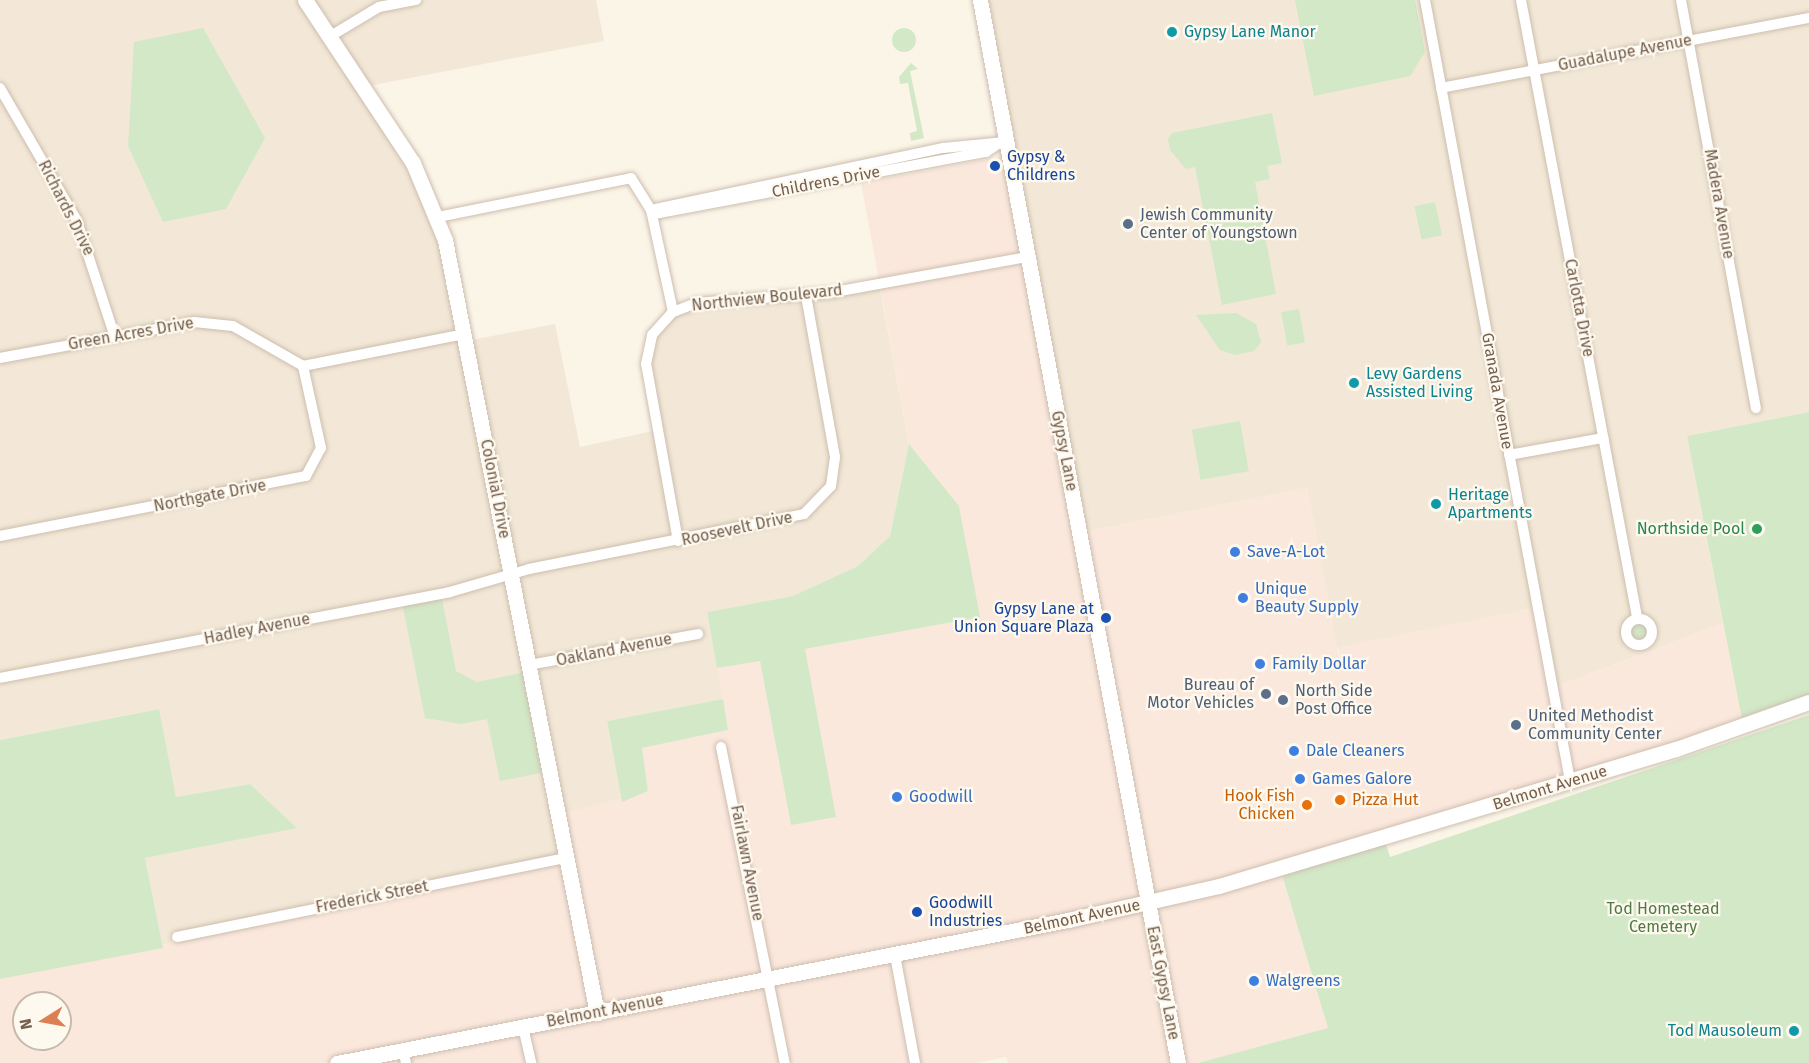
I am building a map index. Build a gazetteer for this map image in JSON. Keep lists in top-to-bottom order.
{
  "streets": {
    "street": [
      "Guadalupe Avenue",
      "Childrens Drive",
      "Madera Avenue",
      "Richards Drive",
      "Northview Boulevard",
      "Carlotta Drive",
      "Green Acres Drive",
      "Granada Avenue",
      "Gypsy Lane",
      "Colonial Drive",
      "Northgate Drive",
      "Roosevelt Drive",
      "Hadley Avenue",
      "Oakland Avenue",
      "Belmont Avenue",
      "Fairlawn Avenue",
      "Frederick Street",
      "East Gypsy Lane"
    ]
  },
  "crossings": [
    ["Guadalupe Avenue", "Madera Avenue"],
    ["Guadalupe Avenue", "Carlotta Drive"],
    ["Guadalupe Avenue", "Granada Avenue"],
    ["Childrens Drive", "Gypsy Lane"],
    ["Richards Drive", "Green Acres Drive"],
    ["Northview Boulevard", "Gypsy Lane"],
    ["Northview Boulevard", "Roosevelt Drive"],
    ["Green Acres Drive", "Northgate Drive"],
    ["Granada Avenue", "Belmont Avenue"],
    ["Gypsy Lane", "Belmont Avenue"],
    ["Gypsy Lane", "East Gypsy Lane"],
    ["Colonial Drive", "Roosevelt Drive"],
    ["Colonial Drive", "Hadley Avenue"],
    ["Colonial Drive", "Oakland Avenue"],
    ["Colonial Drive", "Belmont Avenue"],
    ["Colonial Drive", "Frederick Street"],
    ["Roosevelt Drive", "Hadley Avenue"],
    ["Belmont Avenue", "Fairlawn Avenue"],
    ["Belmont Avenue", "East Gypsy Lane"]
  ],
  "parks": ["Tod Homestead Cemetery"],
  "places": [
    "Gypsy Lane Manor",
    "Gypsy & Childrens",
    "Jewish Community Center of Youngstown",
    "Levy Gardens Assisted Living",
    "Heritage Apartments",
    "Northside Pool",
    "Save-A-Lot",
    "Unique Beauty Supply",
    "Gypsy Lane at Union Square Plaza",
    "Family Dollar",
    "Bureau of Motor Vehicles",
    "North Side Post Office",
    "United Methodist Community Center",
    "Dale Cleaners",
    "Games Galore",
    "Goodwill",
    "Pizza Hut",
    "Hook Fish Chicken",
    "Goodwill Industries",
    "Walgreens",
    "Tod Mausoleum"
  ],
  "north": "left"
}
